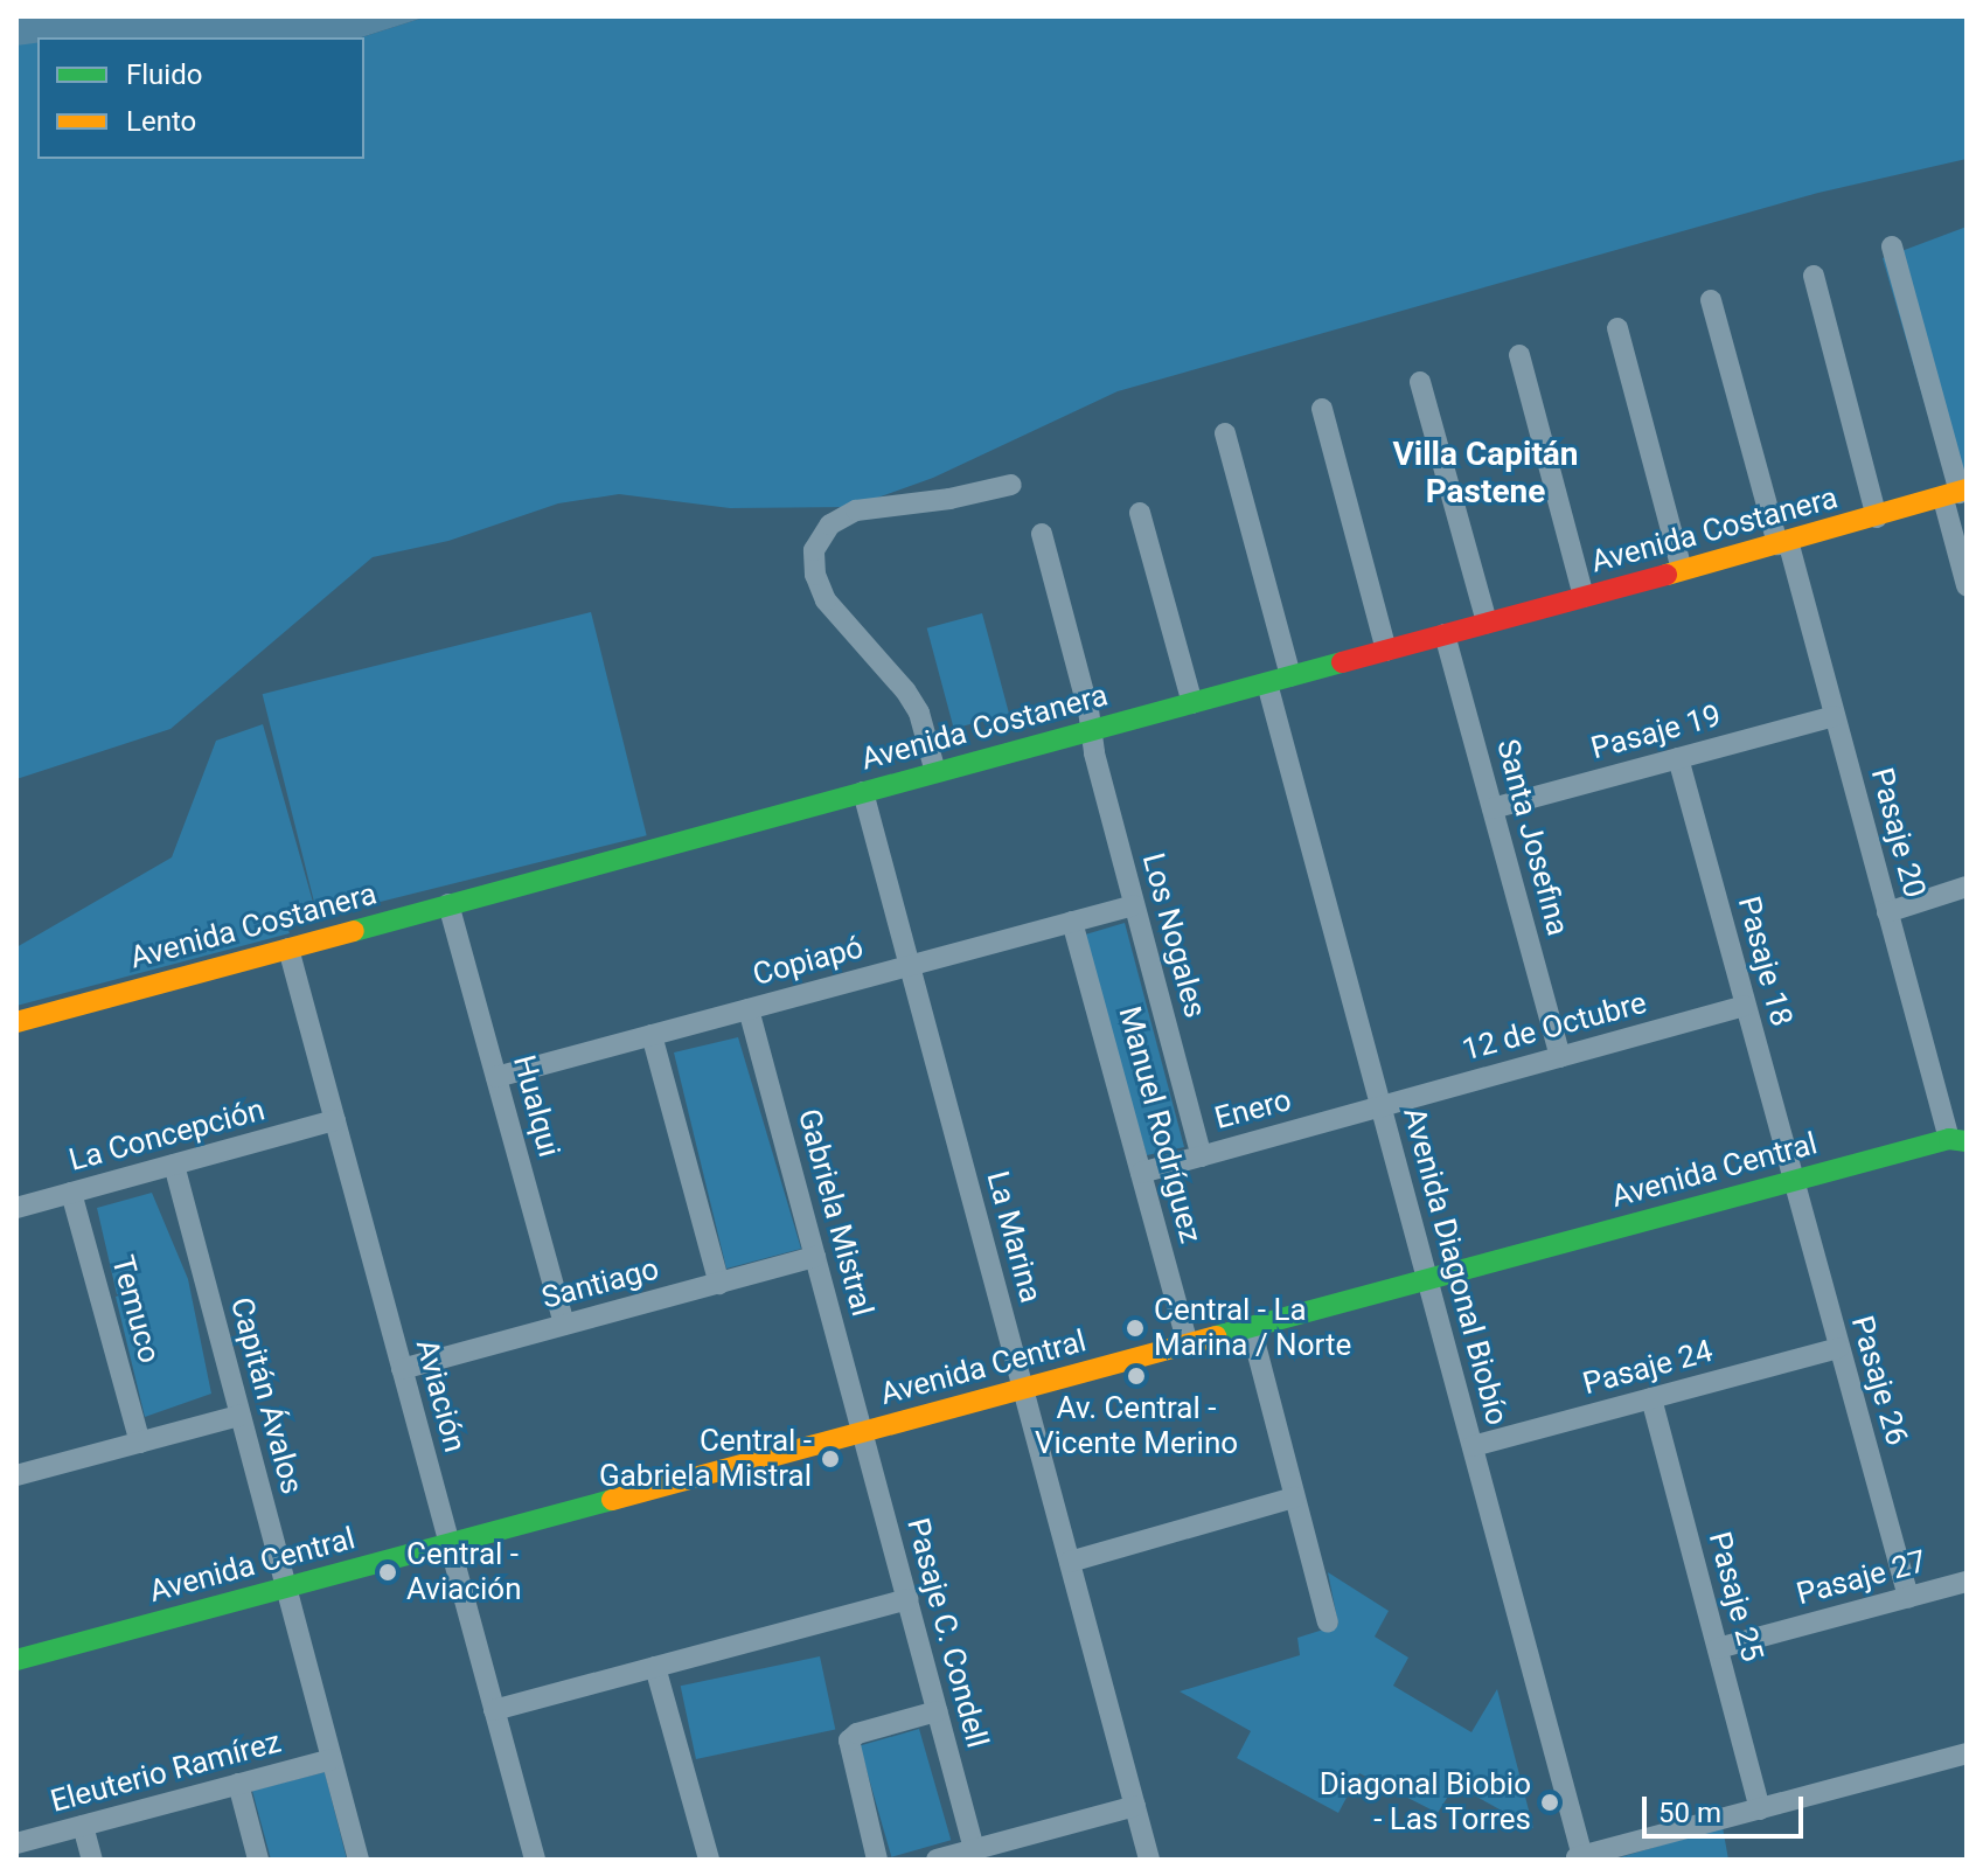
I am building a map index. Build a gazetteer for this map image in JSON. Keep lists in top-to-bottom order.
{
  "streets": {
    "street": [
      "Avenida Costanera",
      "Pasaje 19",
      "Pasaje 20",
      "Santa Josefina",
      "Los Nogales",
      "Copiapó",
      "Pasaje 18",
      "12 de Octubre",
      "Hualqui",
      "Enero",
      "Manuel Rodríguez",
      "La Concepción",
      "Avenida Central",
      "Gabriela Mistral",
      "La Marina",
      "Avenida Diagonal Biobío",
      "Santiago",
      "Temuco",
      "Pasaje 24",
      "Pasaje 26",
      "Capitán Ávalos",
      "Aviación",
      "Pasaje 27",
      "Pasaje 25",
      "Pasaje C. Condell",
      "Eleuterio Ramírez"
    ]
  },
  "crossings": [
    ["Avenida Costanera", "Pasaje 20"],
    ["Avenida Costanera", "Santa Josefina"],
    ["Avenida Costanera", "Los Nogales"],
    ["Avenida Costanera", "Hualqui"],
    ["Avenida Costanera", "La Marina"],
    ["Avenida Costanera", "Avenida Diagonal Biobío"],
    ["Avenida Costanera", "Aviación"],
    ["Pasaje 19", "Pasaje 20"],
    ["Pasaje 19", "Santa Josefina"],
    ["Pasaje 19", "Pasaje 18"],
    ["Pasaje 20", "Avenida Central"],
    ["Santa Josefina", "12 de Octubre"],
    ["Los Nogales", "Copiapó"],
    ["Los Nogales", "Enero"],
    ["Copiapó", "Hualqui"],
    ["Copiapó", "Manuel Rodríguez"],
    ["Copiapó", "Gabriela Mistral"],
    ["Copiapó", "La Marina"],
    ["Pasaje 18", "12 de Octubre"],
    ["Pasaje 18", "Avenida Central"],
    ["Pasaje 18", "Pasaje 26"],
    ["12 de Octubre", "Enero"],
    ["12 de Octubre", "Avenida Diagonal Biobío"],
    ["Hualqui", "Santiago"],
    ["Enero", "Manuel Rodríguez"],
    ["Enero", "Avenida Diagonal Biobío"],
    ["Manuel Rodríguez", "Avenida Central"],
    ["La Concepción", "Temuco"],
    ["La Concepción", "Capitán Ávalos"],
    ["La Concepción", "Aviación"],
    ["Avenida Central", "Gabriela Mistral"],
    ["Avenida Central", "La Marina"],
    ["Avenida Central", "Avenida Diagonal Biobío"],
    ["Avenida Central", "Pasaje 26"],
    ["Avenida Central", "Capitán Ávalos"],
    ["Avenida Central", "Aviación"],
    ["Avenida Central", "Pasaje C. Condell"],
    ["Gabriela Mistral", "Santiago"],
    ["Gabriela Mistral", "Pasaje C. Condell"],
    ["Avenida Diagonal Biobío", "Pasaje 24"],
    ["Santiago", "Aviación"],
    ["Pasaje 24", "Pasaje 26"],
    ["Pasaje 24", "Pasaje 25"],
    ["Pasaje 26", "Pasaje 27"],
    ["Capitán Ávalos", "Eleuterio Ramírez"],
    ["Pasaje 27", "Pasaje 25"]
  ],
  "districts": ["Villa Capitán Pastene"],
  "places": [
    "Central - La Marina / Norte",
    "Av. Central - Vicente Merino",
    "Central - Gabriela Mistral",
    "Central - Aviación",
    "Diagonal Biobio - Las Torres"
  ],
  "legend": ["Fluido", "Lento"],
  "scale_bar": "50 m"
}
